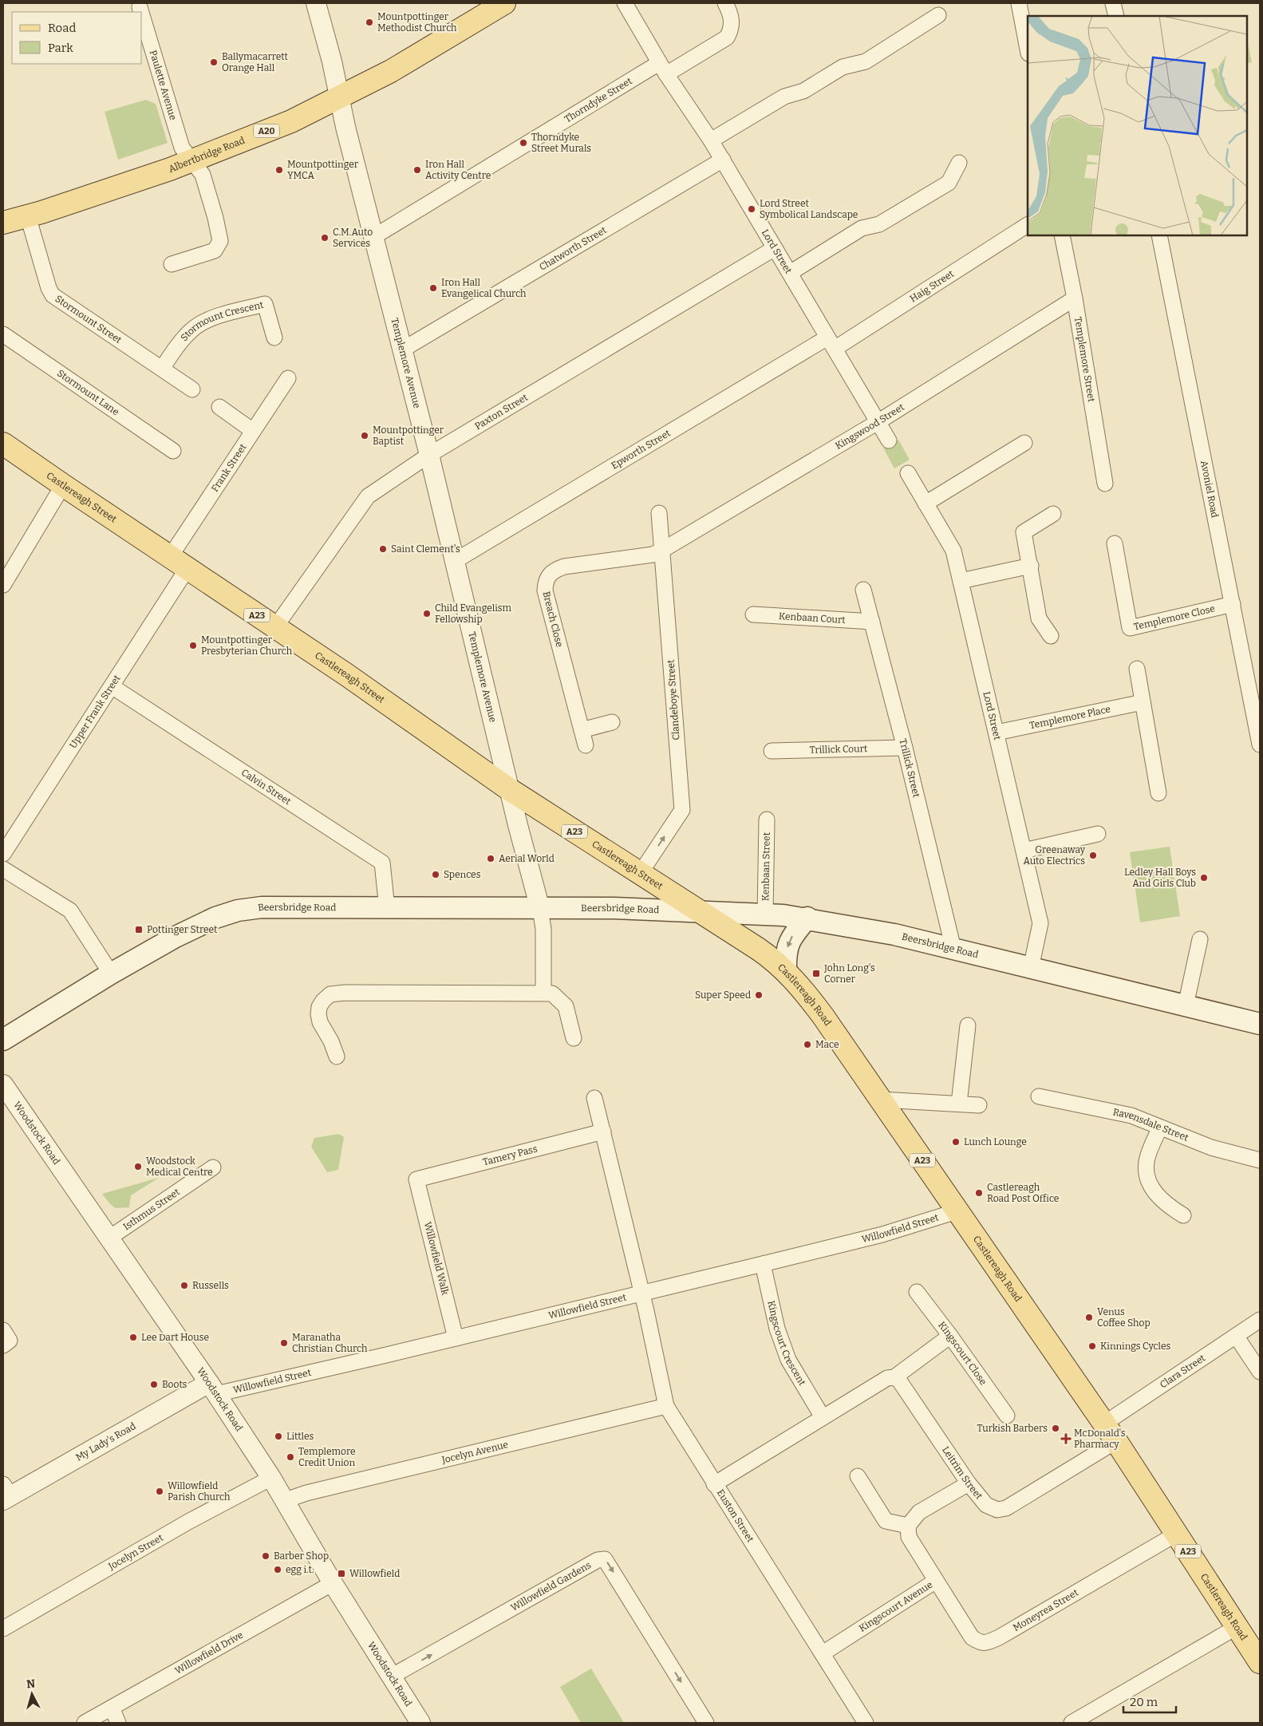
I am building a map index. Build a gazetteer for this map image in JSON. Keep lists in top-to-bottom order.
{
  "streets": {
    "main road": [
      "A20",
      "Albertbridge Road",
      "Castlereagh Street",
      "A23",
      "Beersbridge Road",
      "Castlereagh Road"
    ],
    "street": [
      "Paulette Avenue",
      "Thorndyke Street",
      "Chatworth Street",
      "Lord Street",
      "Haig Street",
      "Stormount Street",
      "Stormount Crescent",
      "Templemore Street",
      "Templemore Avenue",
      "Stormount Lane",
      "Paxton Street",
      "Kingswood Street",
      "Epworth Street",
      "Frank Street",
      "Avoniel Road",
      "Templemore Close",
      "Kenbaan Court",
      "Breach Close",
      "Clandeboye Street",
      "Upper Frank Street",
      "Templemore Place",
      "Trillick Court",
      "Trillick Street",
      "Calvin Street",
      "Kenbaan Street",
      "Ravensdale Street",
      "Woodstock Road",
      "Tamery Pass",
      "Isthmus Street",
      "Willowfield Street",
      "Willowfield Walk",
      "Kingscourt Crescent",
      "Kingscourt Close",
      "Clara Street",
      "My Lady's Road",
      "Jocelyn Avenue",
      "Leitrim Street",
      "Euston Street",
      "Jocelyn Street",
      "Willowfield Gardens",
      "Kingscourt Avenue",
      "Moneyrea Street",
      "Willowfield Drive"
    ]
  },
  "crossings": [
    ["Paulette Avenue", "Albertbridge Road"],
    ["Thorndyke Street", "Lord Street"],
    ["Thorndyke Street", "Templemore Avenue"],
    ["Albertbridge Road", "Stormount Street"],
    ["Albertbridge Road", "Templemore Avenue"],
    ["Chatworth Street", "Lord Street"],
    ["Chatworth Street", "Templemore Avenue"],
    ["Lord Street", "Haig Street"],
    ["Lord Street", "Paxton Street"],
    ["Lord Street", "Kingswood Street"],
    ["Lord Street", "Epworth Street"],
    ["Lord Street", "Templemore Place"],
    ["Lord Street", "Beersbridge Road"],
    ["Haig Street", "Epworth Street"],
    ["Stormount Street", "Stormount Crescent"],
    ["Templemore Street", "Kingswood Street"],
    ["Templemore Avenue", "Paxton Street"],
    ["Templemore Avenue", "Epworth Street"],
    ["Templemore Avenue", "Castlereagh Street"],
    ["Templemore Avenue", "Beersbridge Road"],
    ["Paxton Street", "Castlereagh Street"],
    ["Kingswood Street", "Breach Close"],
    ["Kingswood Street", "Clandeboye Street"],
    ["Frank Street", "Castlereagh Street"],
    ["Frank Street", "Upper Frank Street"],
    ["Avoniel Road", "Templemore Close"],
    ["Castlereagh Street", "Clandeboye Street"],
    ["Castlereagh Street", "Upper Frank Street"],
    ["Castlereagh Street", "Beersbridge Road"],
    ["Castlereagh Street", "Castlereagh Road"],
    ["Kenbaan Court", "Trillick Street"],
    ["Breach Close", "Clandeboye Street"],
    ["Upper Frank Street", "Calvin Street"],
    ["Trillick Court", "Trillick Street"],
    ["Trillick Street", "Beersbridge Road"],
    ["Calvin Street", "Beersbridge Road"],
    ["Kenbaan Street", "Beersbridge Road"],
    ["Beersbridge Road", "Castlereagh Road"],
    ["Castlereagh Road", "Willowfield Street"],
    ["Castlereagh Road", "Clara Street"],
    ["Castlereagh Road", "Leitrim Street"],
    ["Castlereagh Road", "Moneyrea Street"],
    ["Woodstock Road", "Isthmus Street"],
    ["Woodstock Road", "Willowfield Street"],
    ["Woodstock Road", "My Lady's Road"],
    ["Woodstock Road", "Jocelyn Avenue"],
    ["Woodstock Road", "Jocelyn Street"],
    ["Woodstock Road", "Willowfield Gardens"],
    ["Woodstock Road", "Willowfield Drive"],
    ["Tamery Pass", "Willowfield Walk"],
    ["Tamery Pass", "Euston Street"],
    ["Willowfield Street", "Willowfield Walk"],
    ["Willowfield Street", "Kingscourt Crescent"],
    ["Willowfield Street", "My Lady's Road"],
    ["Willowfield Street", "Euston Street"],
    ["Jocelyn Avenue", "Euston Street"],
    ["Euston Street", "Kingscourt Avenue"],
    ["Kingscourt Avenue", "Moneyrea Street"]
  ],
  "one_way": ["Clandeboye Street"],
  "places": {
    "other": [
      "Mountpottinger Methodist Church",
      "Ballymacarrett Orange Hall",
      "Thorndyke Street Murals",
      "Mountpottinger YMCA",
      "Iron Hall Activity Centre",
      "Lord Street Symbolical Landscape",
      "C.M.Auto Services",
      "Iron Hall Evangelical Church",
      "Mountpottinger Baptist",
      "Saint Clement's",
      "Child Evangelism Fellowship",
      "Mountpottinger Presbyterian Church",
      "Greenaway Auto Electrics",
      "Aerial World",
      "Spences",
      "Ledley Hall Boys And Girls Club",
      "Super Speed",
      "Mace",
      "Lunch Lounge",
      "Woodstock Medical Centre",
      "Castlereagh Road Post Office",
      "Russells",
      "Venus Coffee Shop",
      "Lee Dart House",
      "Maranatha Christian Church",
      "Kinnings Cycles",
      "Boots",
      "Turkish Barbers",
      "Littles",
      "Templemore Credit Union",
      "Willowfield Parish Church",
      "Barber Shop",
      "egg i.t."
    ],
    "transit": ["Pottinger Street", "John Long's Corner", "Willowfield"],
    "health": ["McDonald's Pharmacy"]
  },
  "legend": ["Road", "Park"],
  "scale_bar": "20 m",
  "north": "top"
}
